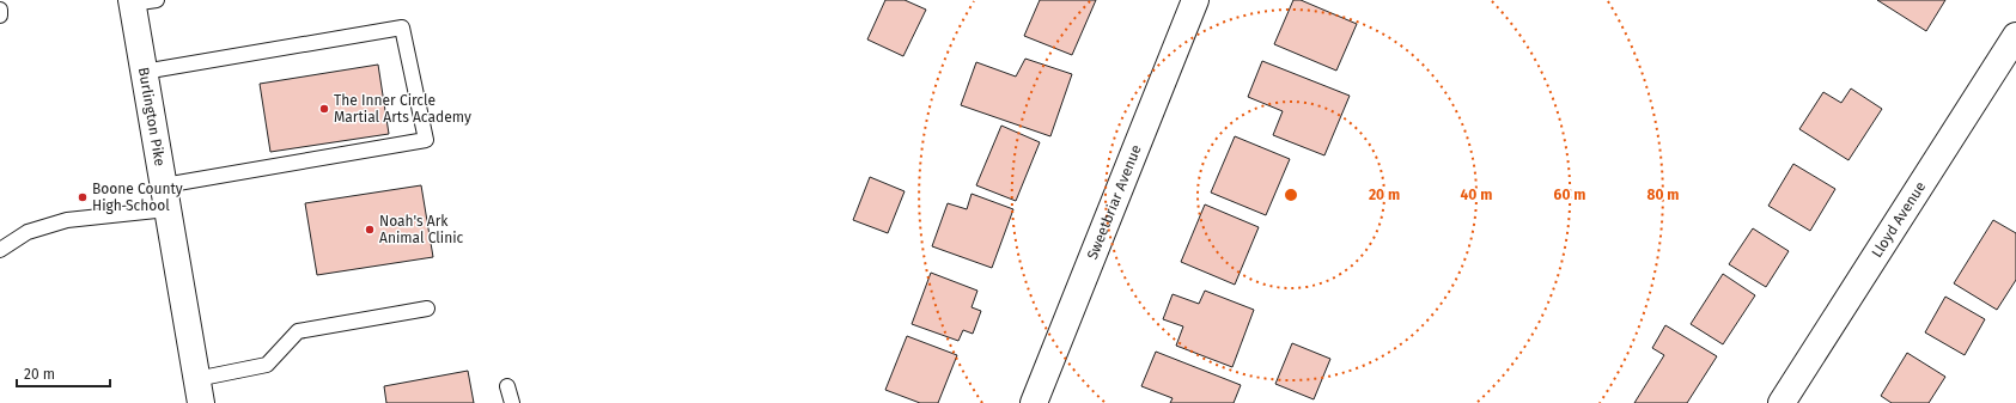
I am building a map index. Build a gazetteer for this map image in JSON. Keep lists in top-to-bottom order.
{
  "streets": {
    "street": ["Burlington Pike", "Sweetbriar Avenue", "Lloyd Avenue"]
  },
  "places": ["The Inner Circle Martial Arts Academy", "Boone County High School", "Noah's Ark Animal Clinic"],
  "scale_bar": "20 m",
  "rings": [
    "20 m",
    "40 m",
    "60 m",
    "80 m"
  ]
}
